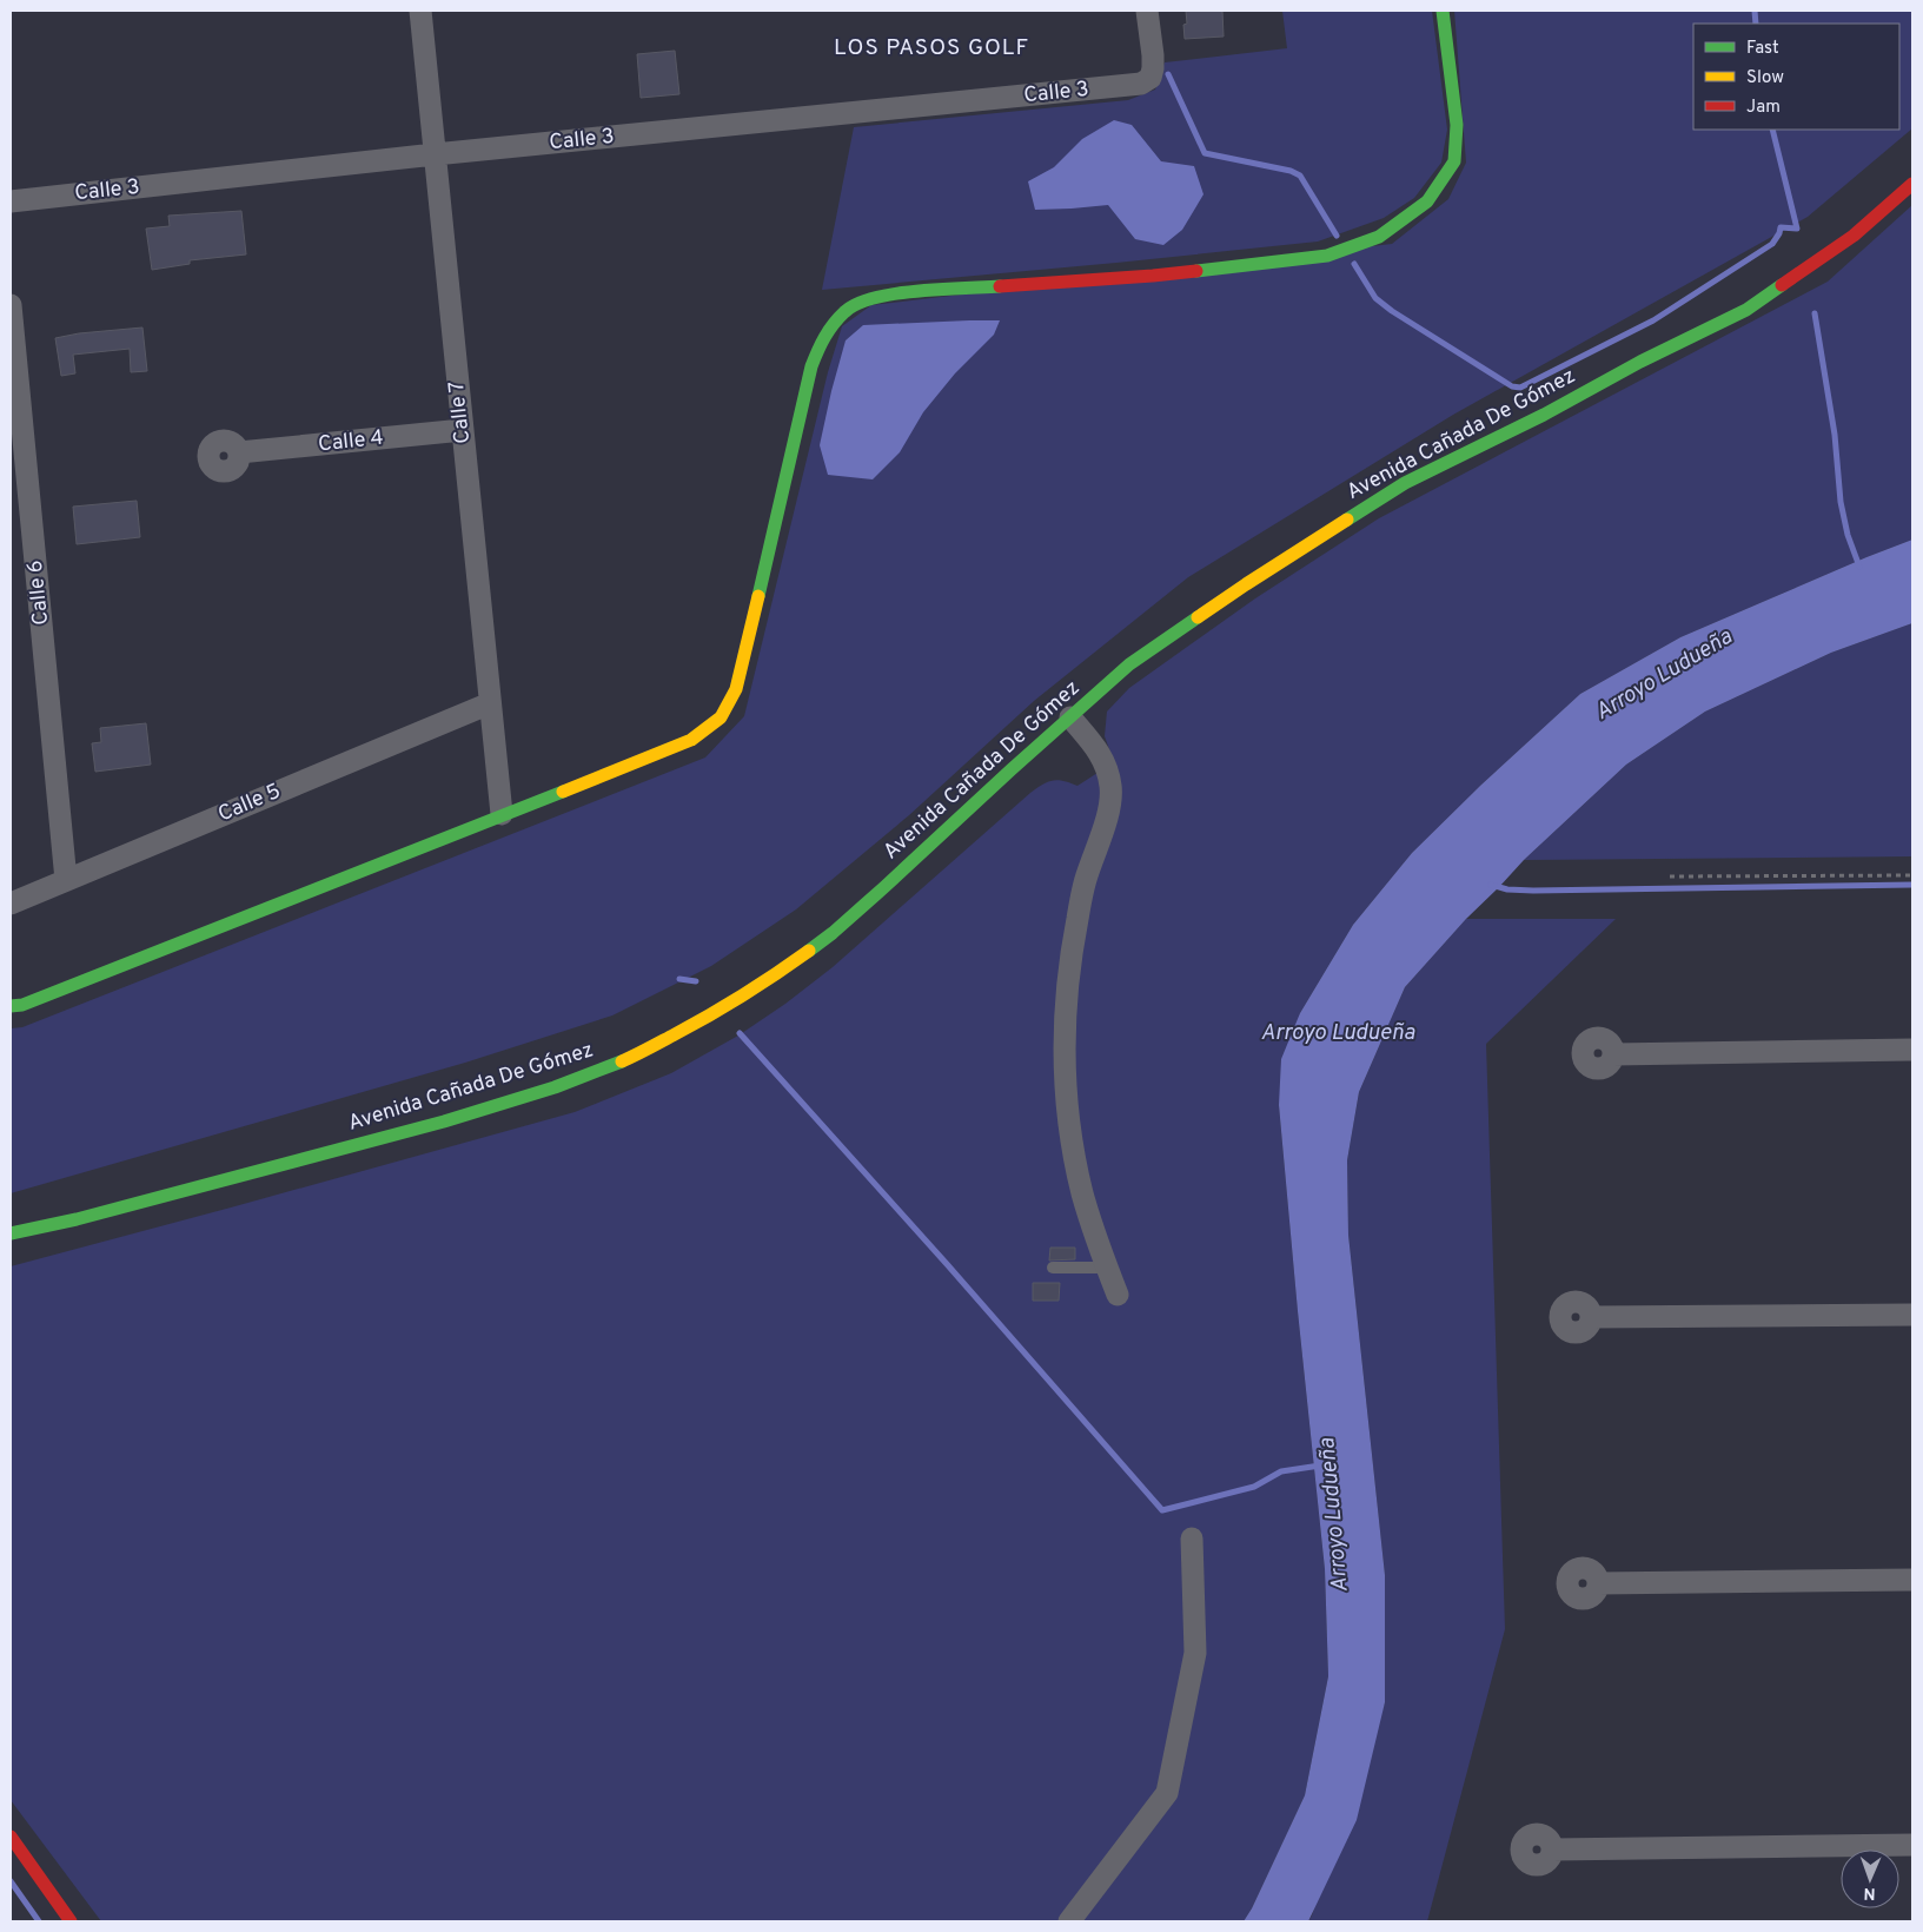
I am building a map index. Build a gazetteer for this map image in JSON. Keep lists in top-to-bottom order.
{
  "streets": {
    "street": [
      "Calle 3",
      "Calle 7",
      "Avenida Cañada De Gómez",
      "Calle 4",
      "Calle 6",
      "Calle 5"
    ]
  },
  "crossings": [
    ["Calle 3", "Calle 7"],
    ["Calle 7", "Calle 4"],
    ["Calle 7", "Calle 5"],
    ["Calle 6", "Calle 5"]
  ],
  "districts": ["LOS PASOS GOLF"],
  "water": ["Arroyo Ludueña"],
  "legend": ["Fast", "Slow", "Jam"],
  "north": "bottom"
}
